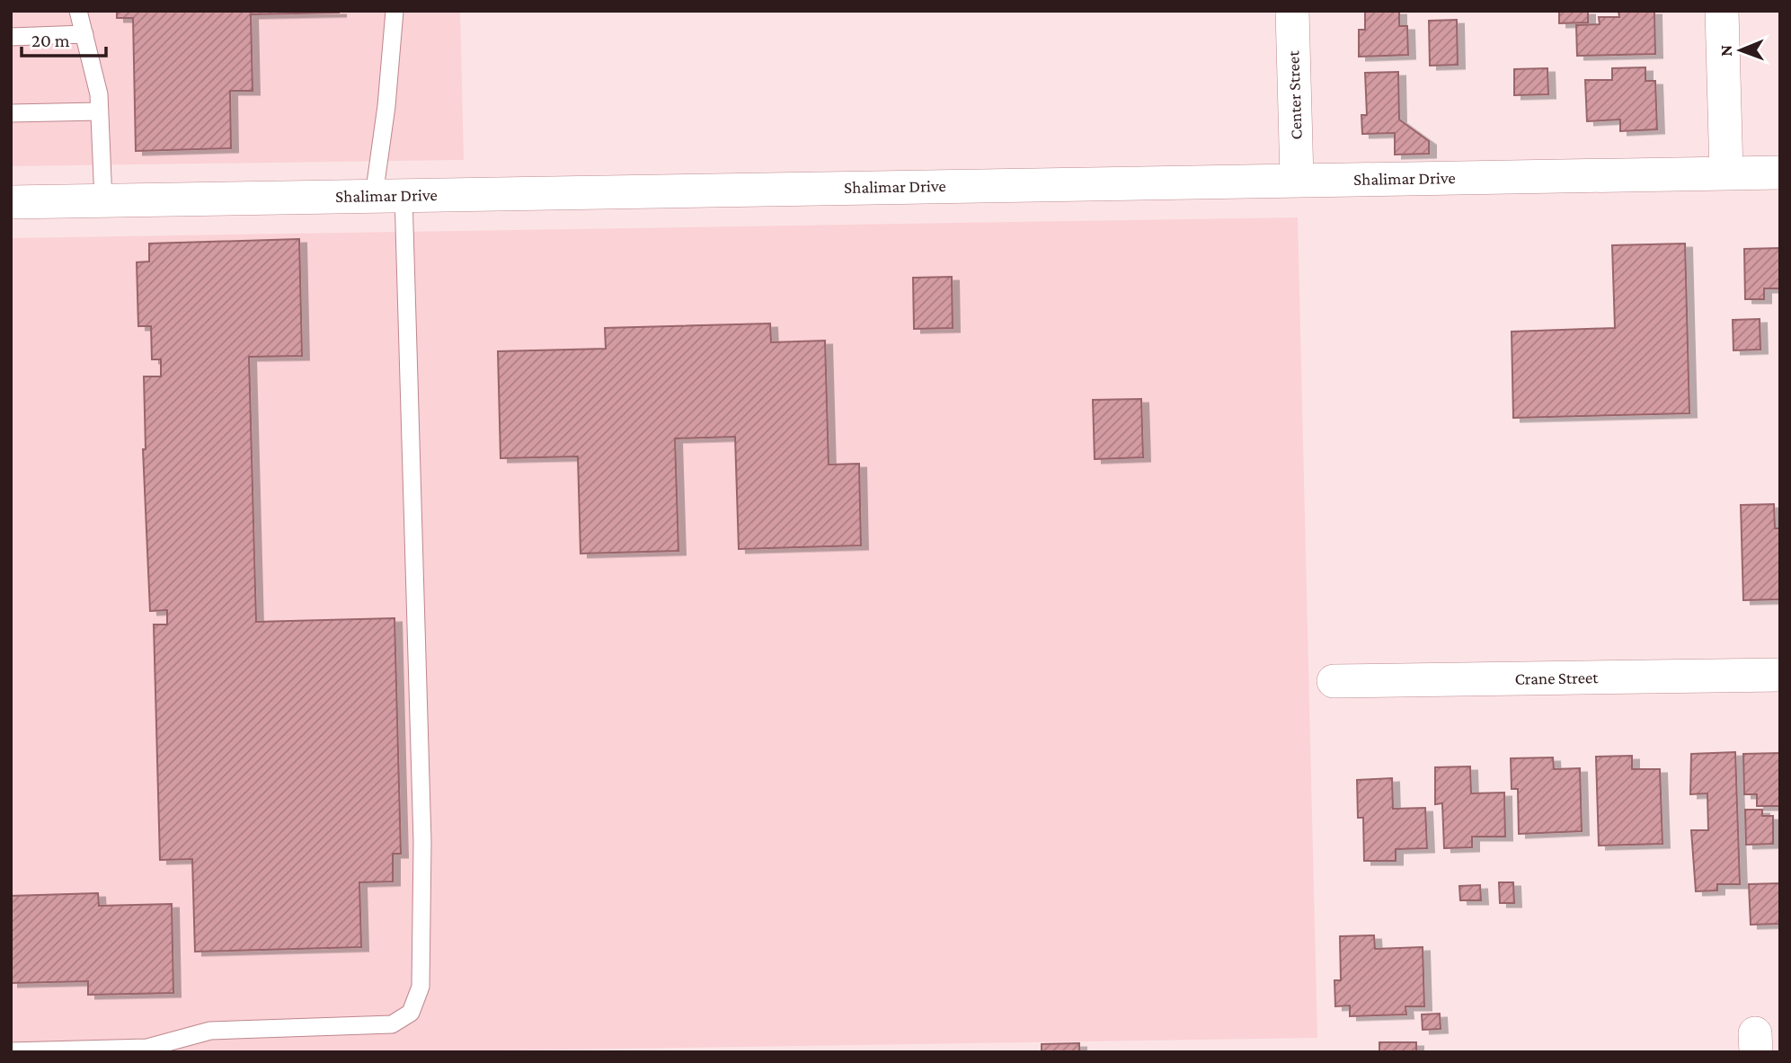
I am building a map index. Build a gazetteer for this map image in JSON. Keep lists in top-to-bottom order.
{
  "streets": {
    "street": ["Center Street", "Shalimar Drive", "Crane Street"]
  },
  "crossings": [
    ["Center Street", "Shalimar Drive"]
  ],
  "scale_bar": "20 m",
  "north": "left"
}
